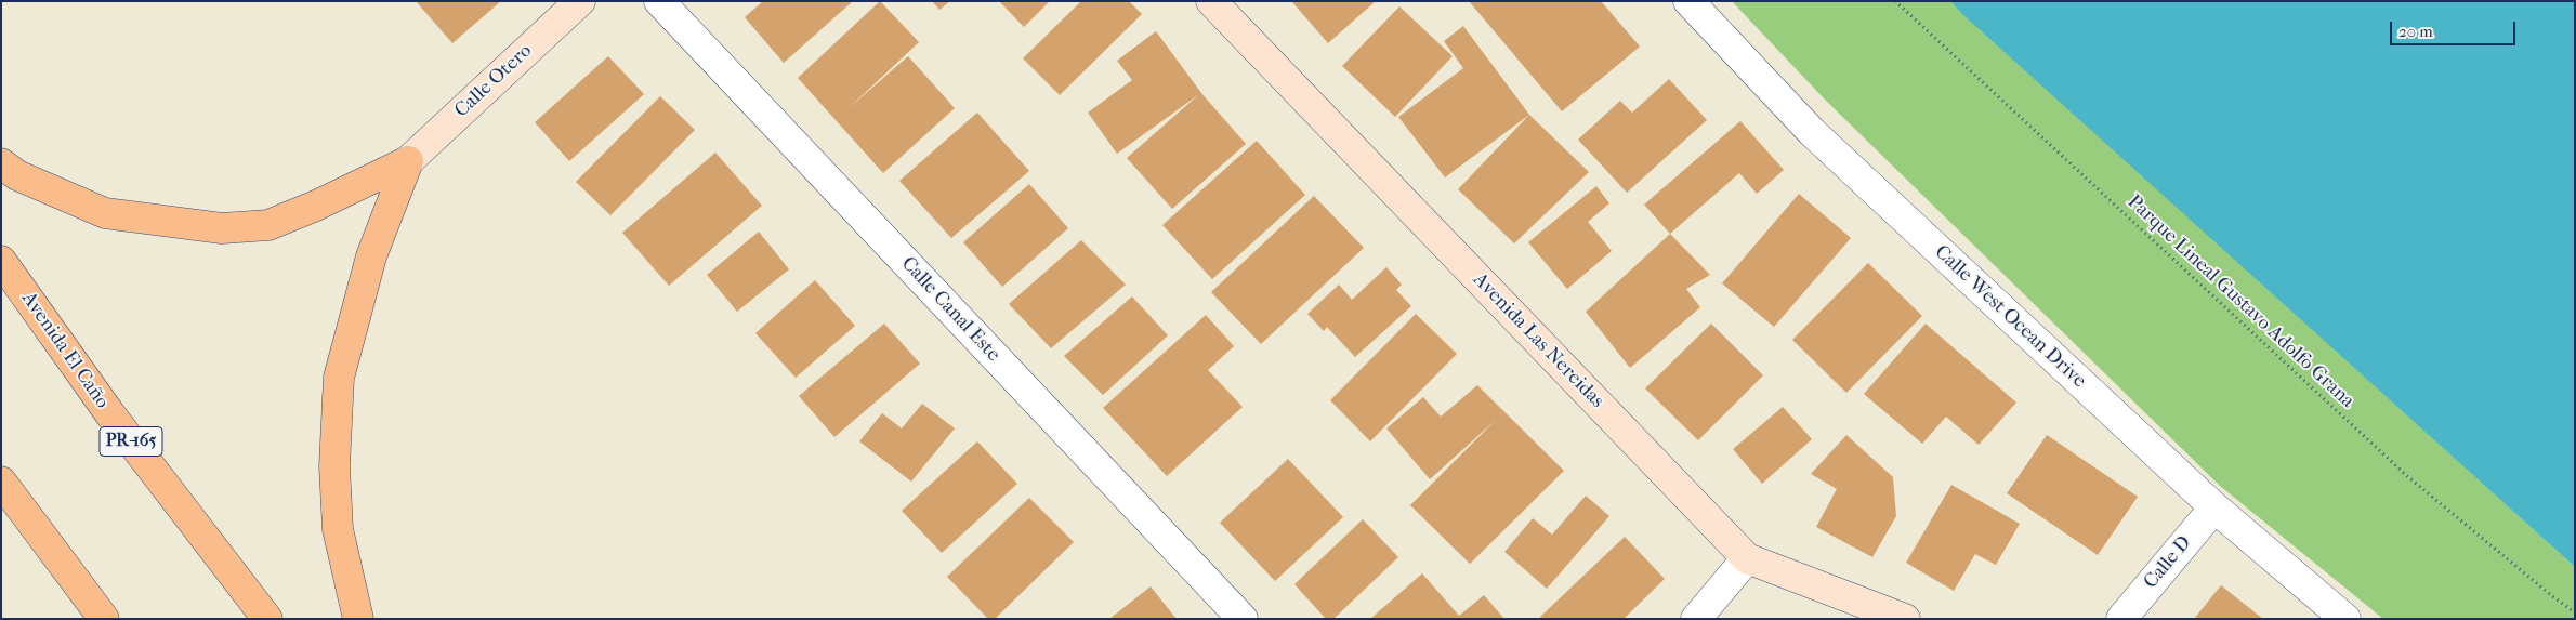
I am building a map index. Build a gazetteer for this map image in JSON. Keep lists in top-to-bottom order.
{
  "streets": {
    "highway": ["Avenida El Caño", "PR-165"],
    "street": [
      "Calle Otero",
      "Calle Canal Este",
      "Calle West Ocean Drive",
      "Avenida Las Nereidas",
      "Calle D"
    ],
    "path": ["Parque Lineal Gustavo Adolfo Grana"]
  },
  "crossings": [
    ["Calle West Ocean Drive", "Calle D"]
  ],
  "scale_bar": "20 m"
}
